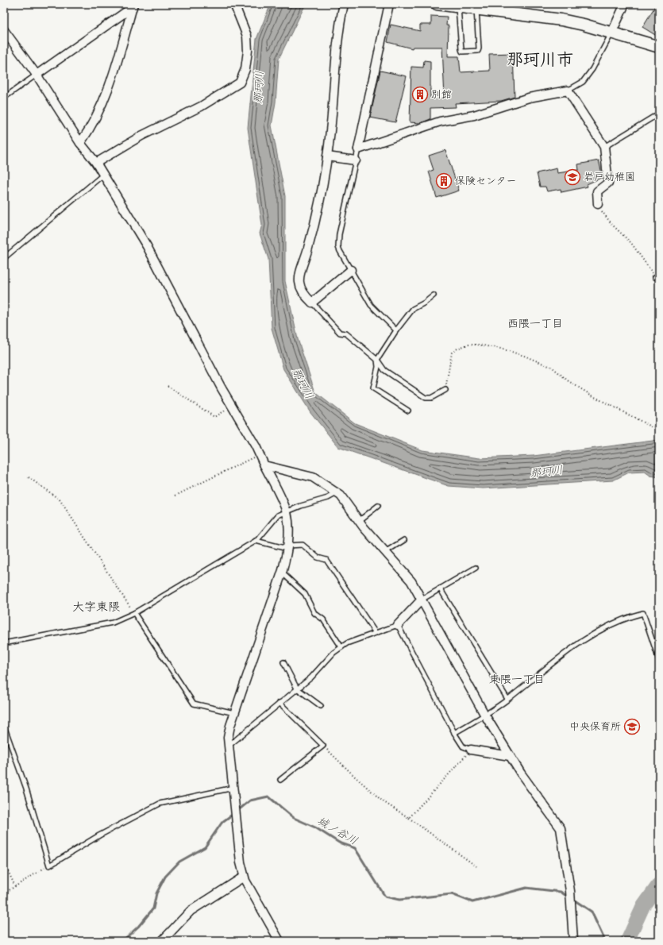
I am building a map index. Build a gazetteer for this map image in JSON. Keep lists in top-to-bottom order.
{
  "districts": [
    "那珂川市",
    "西隈一丁目",
    "大字東隈",
    "東隈一丁目"
  ],
  "water": ["那珂川", "城ノ谷川"],
  "places": {
    "building": ["別館", "保険センター"],
    "school or university": ["岩戸幼稚園", "中央保育所"]
  }
}
